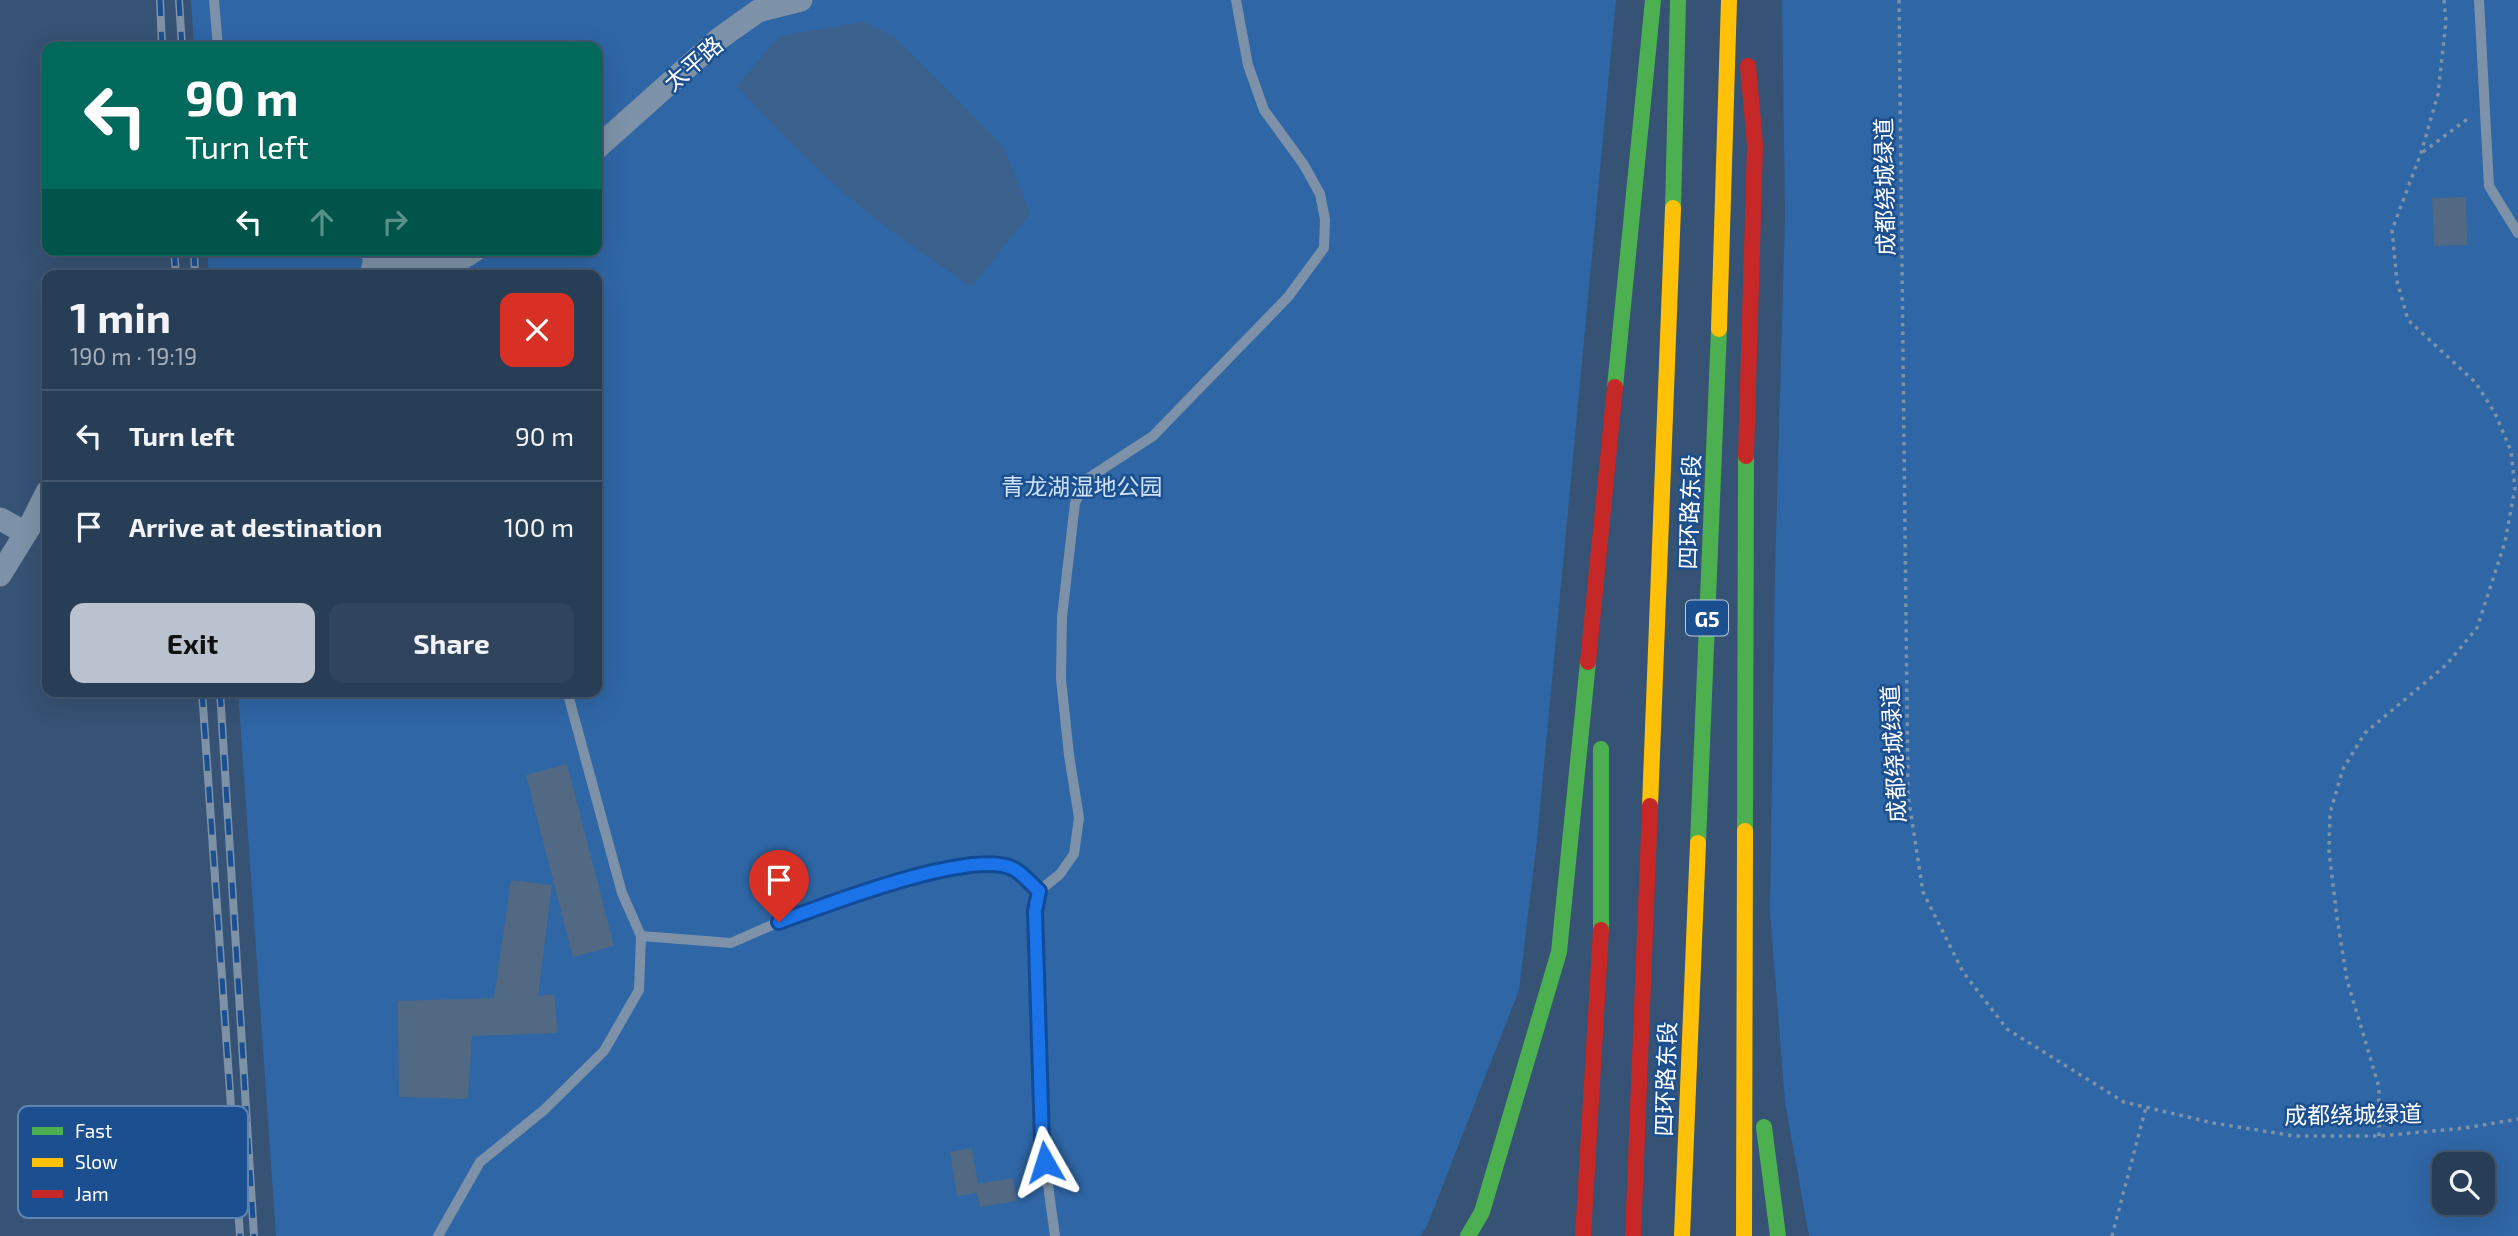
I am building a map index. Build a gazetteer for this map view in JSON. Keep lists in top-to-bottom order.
{
  "streets": {
    "highway": ["四环路东段", "G5"],
    "street": ["太平路"],
    "path": ["成都绕城绿道"]
  },
  "parks": ["青龙湖湿地公园"],
  "legend": ["Fast", "Slow", "Jam"],
  "page": {
    "turn": ["90 m", "Turn left"],
    "heading": ["1 min", "190 m · 19:19"],
    "list": [
      {
        "name": "Turn left",
        "value": "90 m"
      },
      {
        "name": "Arrive at destination",
        "value": "100 m"
      }
    ],
    "buttons": ["Exit", "Share"]
  }
}
